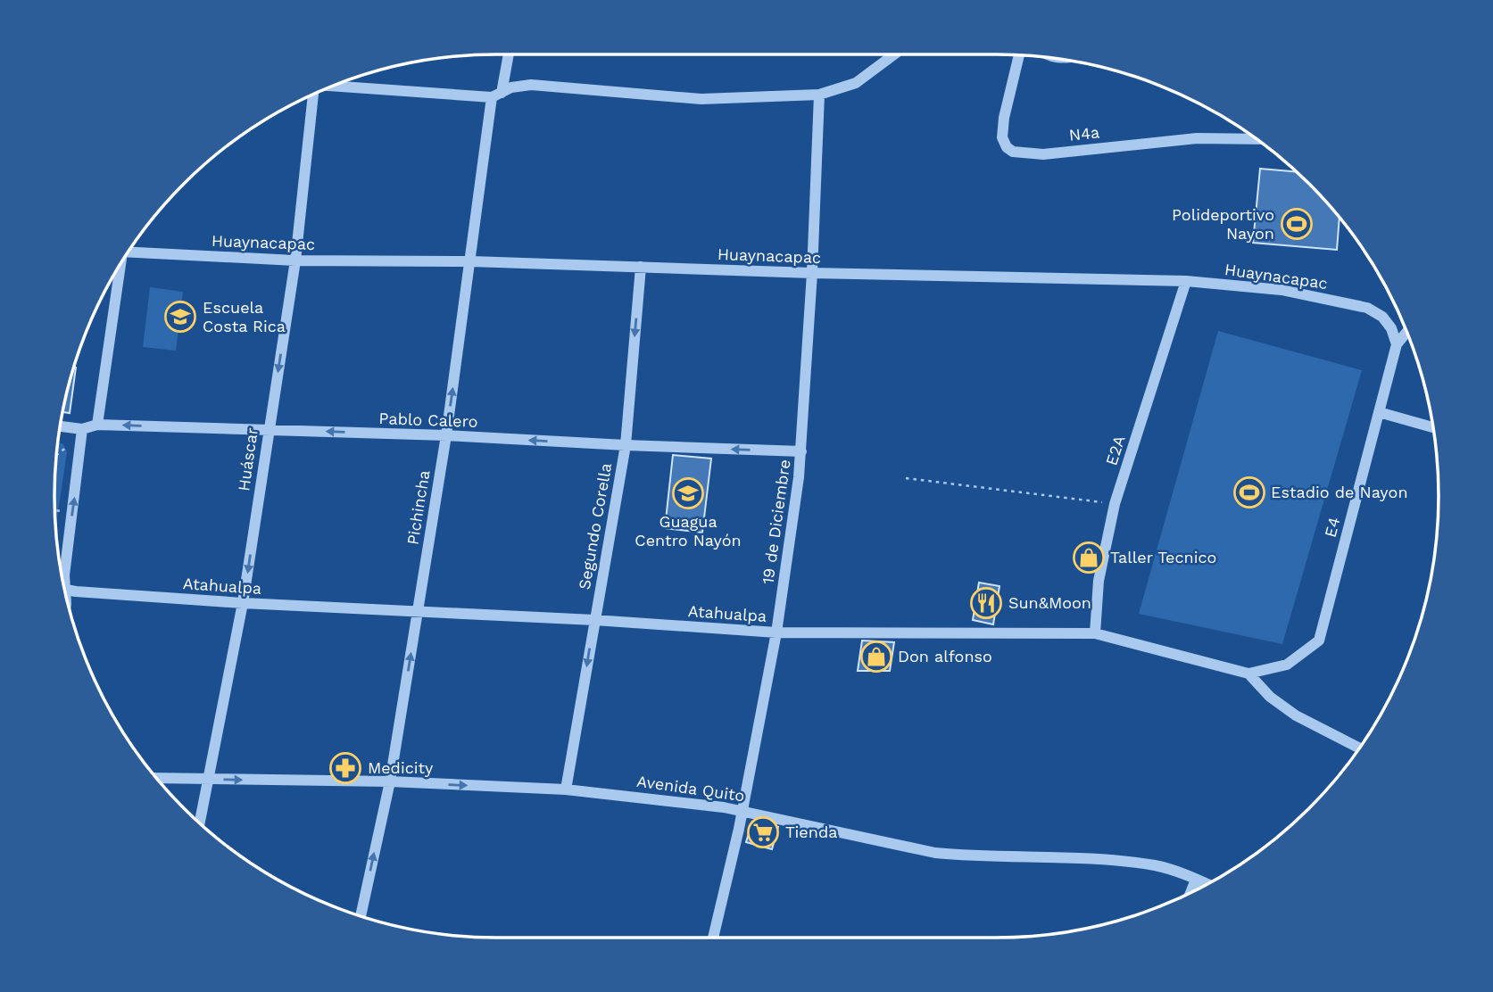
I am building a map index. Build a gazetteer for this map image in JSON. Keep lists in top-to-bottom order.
{
  "streets": {
    "street": [
      "N4a",
      "Huaynacapac",
      "Pablo Calero",
      "E2A",
      "Huáscar",
      "Pichincha",
      "19 de Diciembre",
      "Segundo Corella",
      "E4",
      "Atahualpa",
      "Avenida Quito"
    ]
  },
  "crossings": [
    ["Huaynacapac", "E2A"],
    ["Huaynacapac", "Huáscar"],
    ["Huaynacapac", "Pichincha"],
    ["Huaynacapac", "19 de Diciembre"],
    ["Huaynacapac", "Segundo Corella"],
    ["Huaynacapac", "E4"],
    ["Pablo Calero", "Huáscar"],
    ["Pablo Calero", "Pichincha"],
    ["Pablo Calero", "19 de Diciembre"],
    ["Pablo Calero", "Segundo Corella"],
    ["E2A", "Atahualpa"],
    ["Huáscar", "Atahualpa"],
    ["Huáscar", "Avenida Quito"],
    ["Pichincha", "Atahualpa"],
    ["Pichincha", "Avenida Quito"],
    ["19 de Diciembre", "Atahualpa"],
    ["19 de Diciembre", "Avenida Quito"],
    ["Segundo Corella", "Atahualpa"],
    ["Segundo Corella", "Avenida Quito"],
    ["E4", "Atahualpa"]
  ],
  "one_way": [
    "Pablo Calero",
    "Huáscar",
    "Pichincha",
    "Segundo Corella"
  ],
  "places": {
    "sports": ["Polideportivo Nayon", "Estadio de Nayon"],
    "school or university": ["Escuela Costa Rica", "Guagua Centro Nayón"],
    "shop": ["Taller Tecnico", "Don alfonso"],
    "restaurant": ["Sun&Moon"],
    "pharmacy": ["Medicity"],
    "supermarket": ["Tienda"]
  }
}
